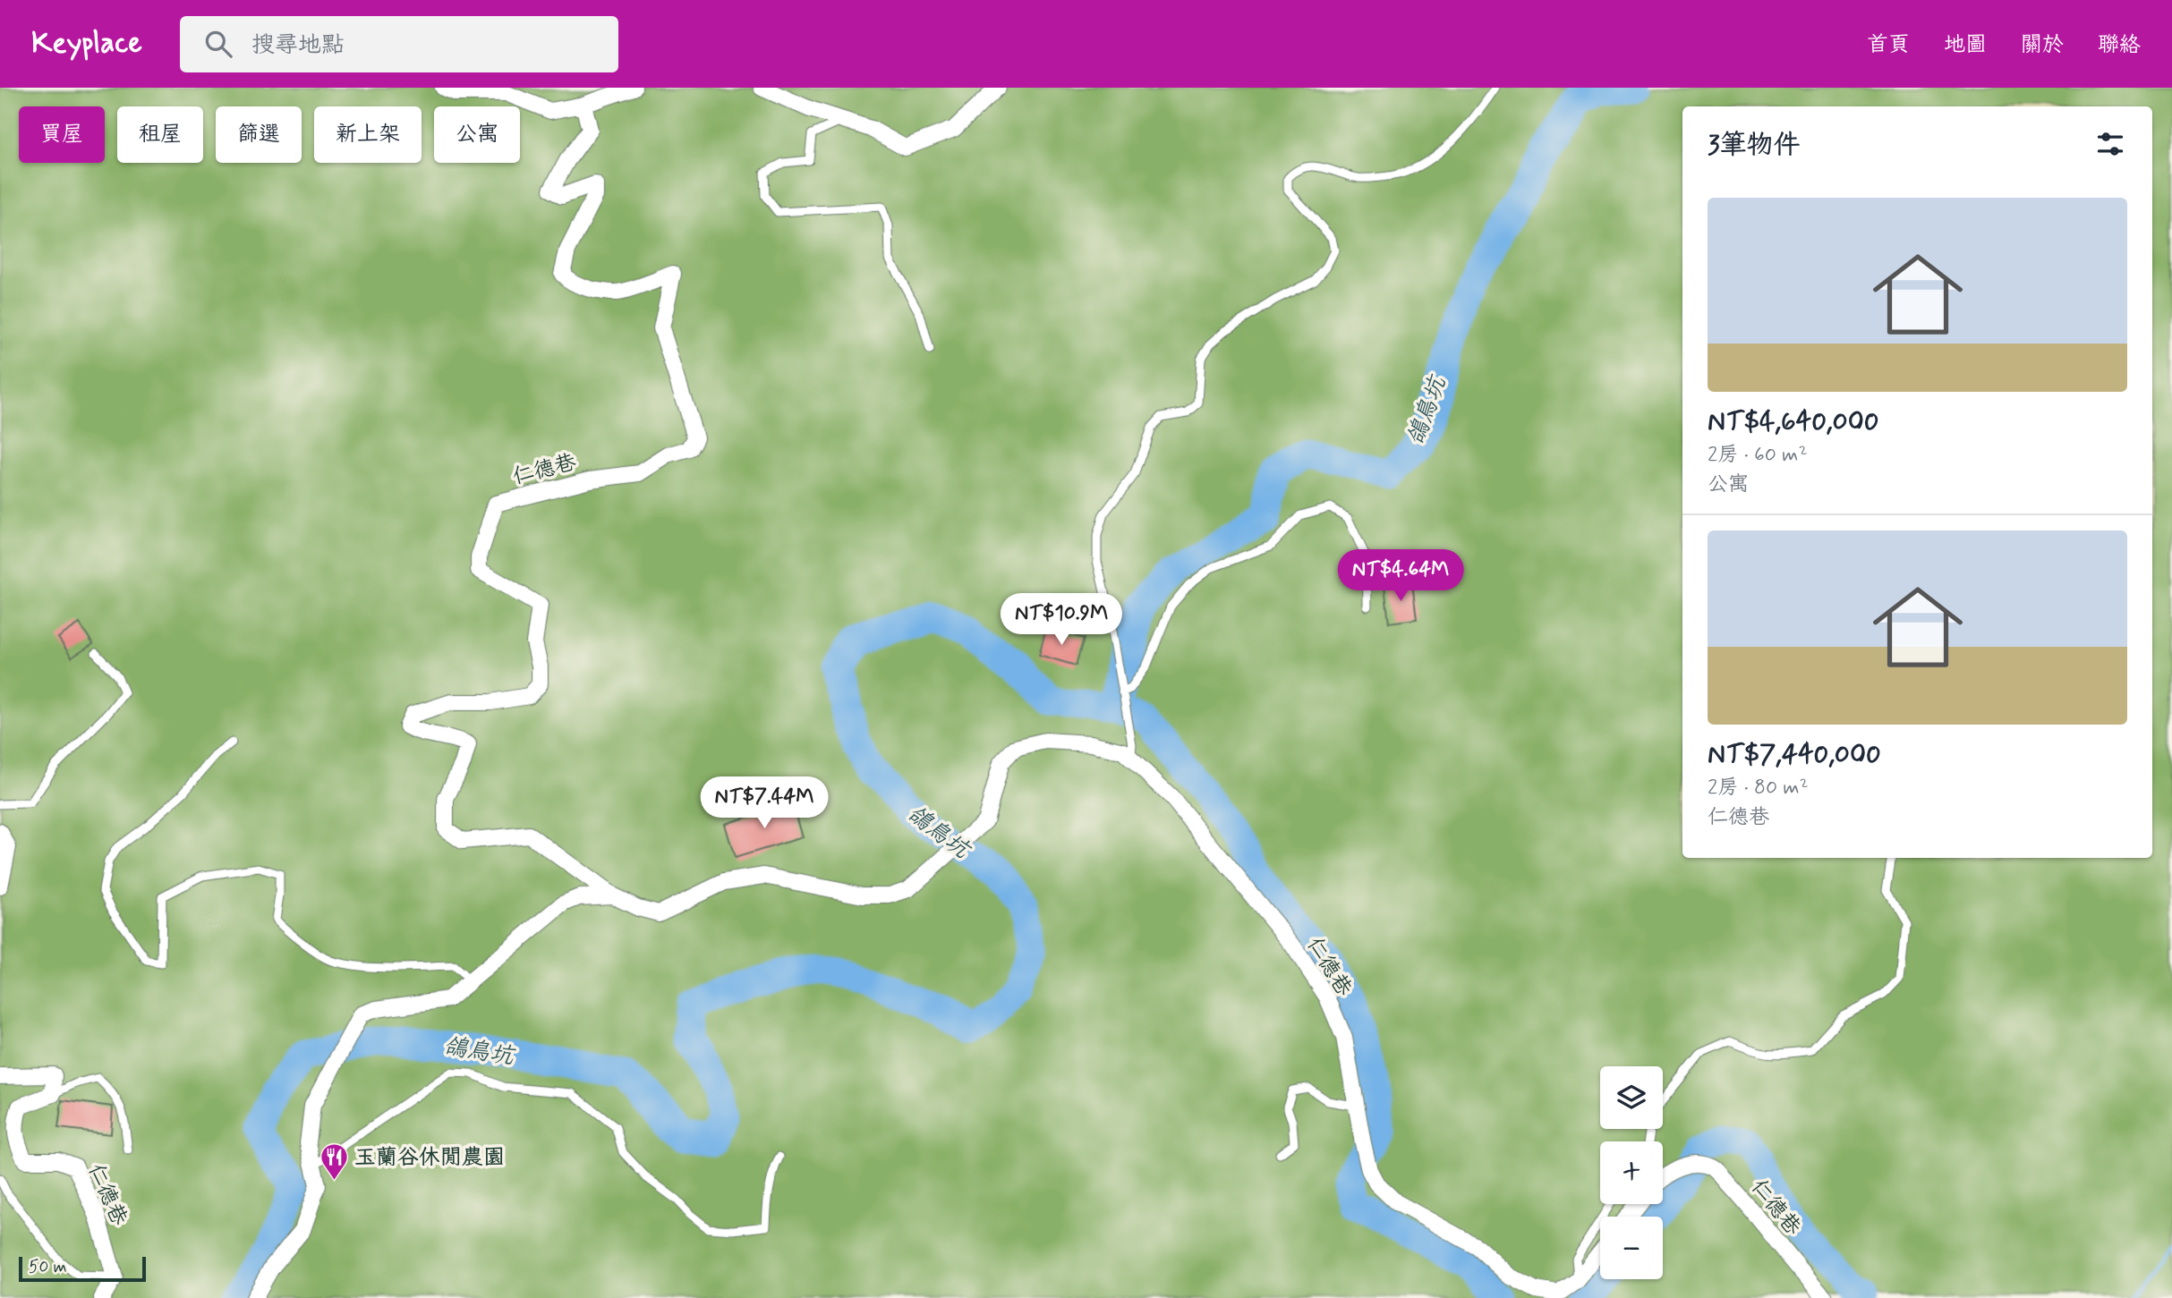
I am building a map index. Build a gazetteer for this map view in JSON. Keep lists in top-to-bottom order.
{
  "streets": {
    "street": ["仁德巷"]
  },
  "water": ["鴿鳥坑"],
  "places": {
    "restaurant": ["玉蘭谷休閒農園"]
  },
  "scale_bar": "50 m",
  "page": {
    "header": "Keyplace",
    "search": "搜尋地點",
    "nav": [
      "首頁",
      "地圖",
      "關於",
      "聯絡"
    ],
    "chip": [
      "買屋",
      "租屋",
      "篩選",
      "新上架",
      "公寓"
    ],
    "heading": "3筆物件",
    "list": [
      {
        "name": "NT$4,640,000",
        "note": "2房 · 60 m² · 公寓"
      },
      {
        "name": "NT$7,440,000",
        "note": "2房 · 80 m² · 仁德巷"
      }
    ],
    "price": ["NT$4.64M", "NT$10.9M", "NT$7.44M"],
    "map_buttons": ["+", "−"],
    "scale": "50 m"
  }
}
